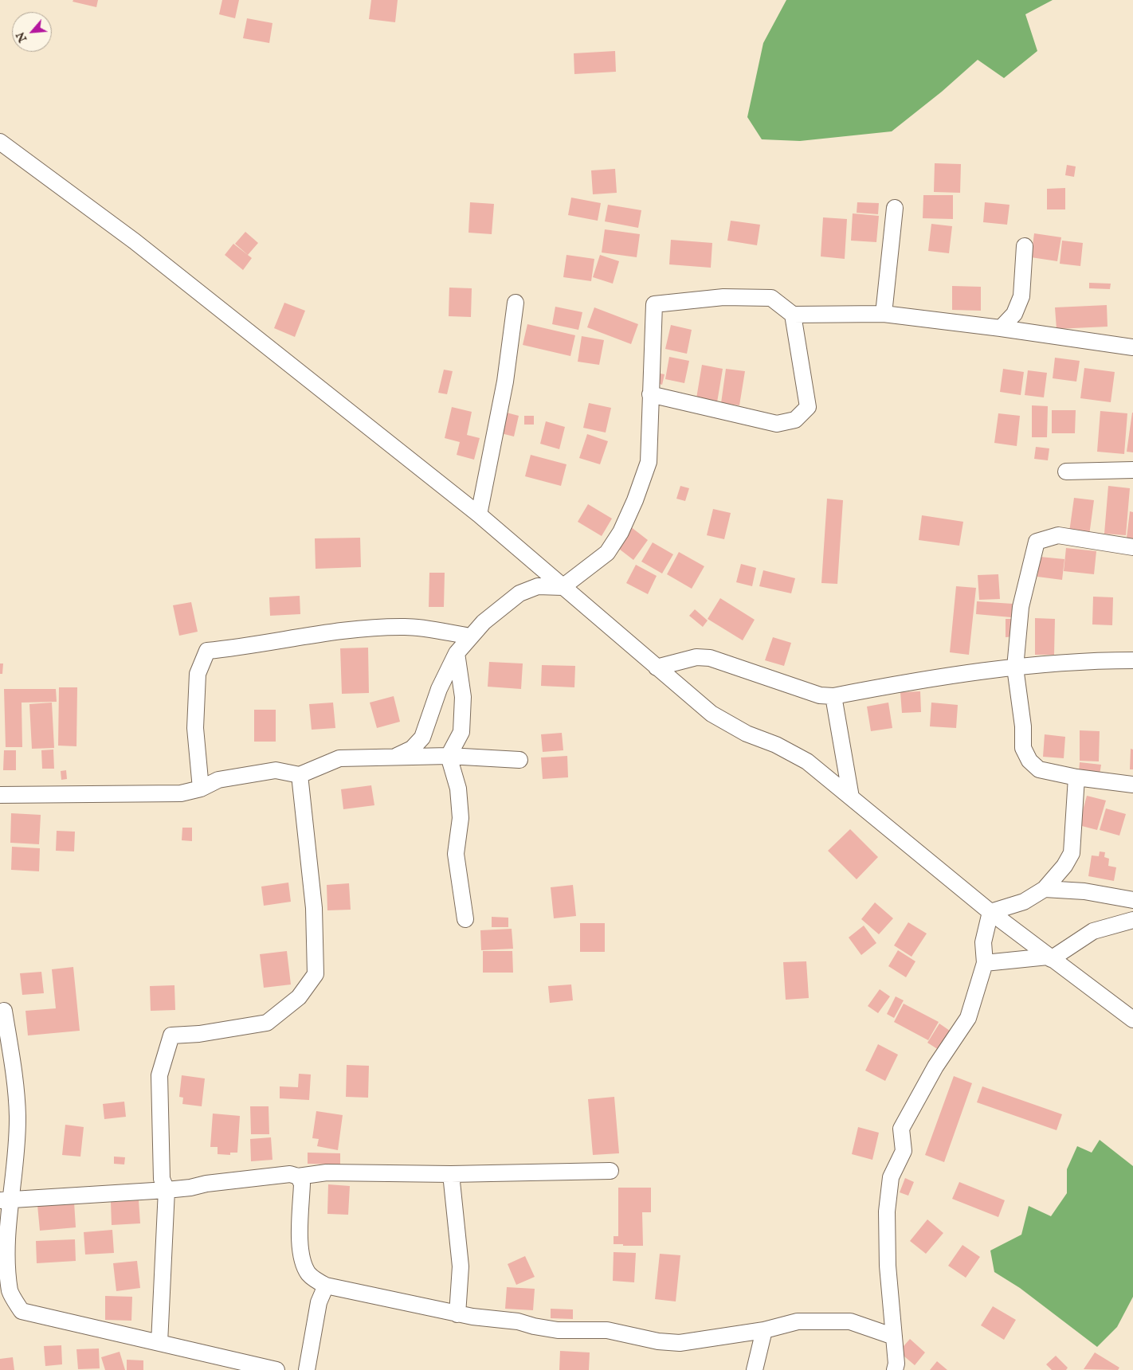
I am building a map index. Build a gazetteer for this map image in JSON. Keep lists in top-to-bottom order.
{
  "north": "bottom left"
}
